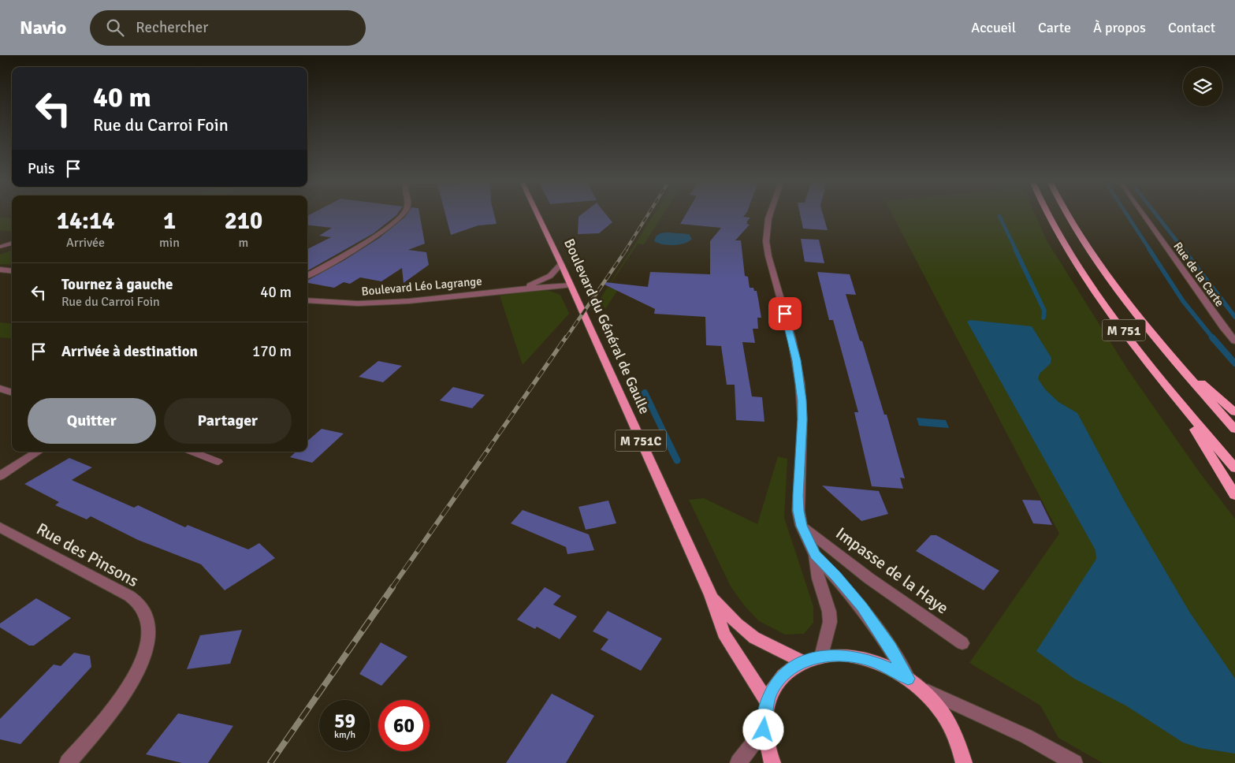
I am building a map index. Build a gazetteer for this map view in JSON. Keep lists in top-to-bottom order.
{
  "streets": {
    "highway": ["M 751"],
    "main road": ["Boulevard du Général de Gaulle", "M 751C"],
    "street": [
      "Rue de la Carte",
      "Boulevard Léo Lagrange",
      "Rue des Pinsons",
      "Impasse de la Haye"
    ]
  },
  "crossings": [
    ["Boulevard Léo Lagrange", "Boulevard du Général de Gaulle"]
  ],
  "page": {
    "header": "Navio",
    "search": "Rechercher",
    "nav": [
      "Accueil",
      "Carte",
      "À propos",
      "Contact"
    ],
    "turn": ["40 m", "Rue du Carroi Foin"],
    "then": "Puis",
    "eta": [
      "14:14",
      "Arrivée",
      "1",
      "min",
      "210",
      "m"
    ],
    "list": [
      {
        "name": "Tournez à gauche",
        "note": "Rue du Carroi Foin",
        "value": "40 m"
      },
      {
        "name": "Arrivée à destination",
        "value": "170 m"
      }
    ],
    "buttons": ["Quitter", "Partager"],
    "speed": "59 km/h",
    "limit": "60"
  }
}
